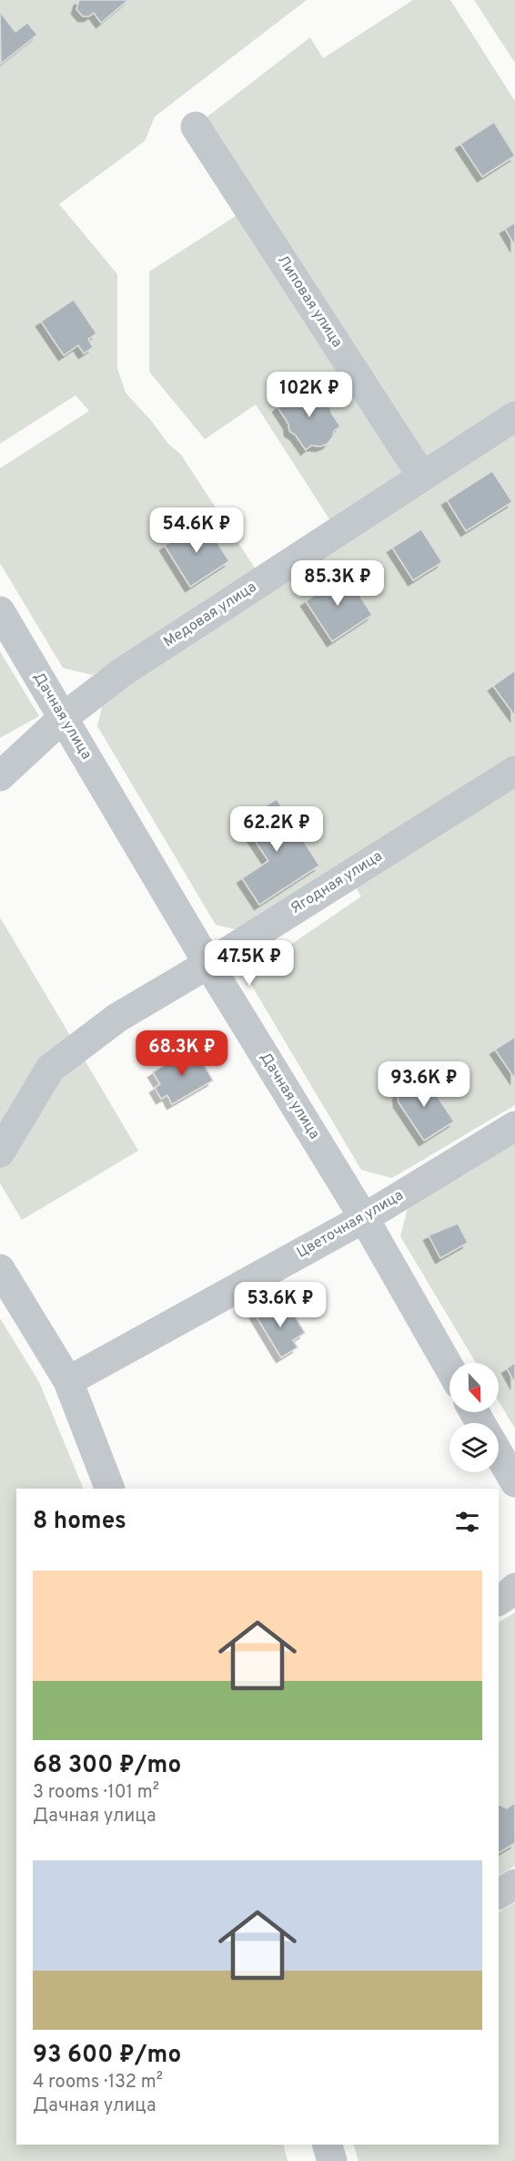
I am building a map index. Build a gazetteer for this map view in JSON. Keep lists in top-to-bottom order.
{
  "streets": {
    "street": [
      "Липовая улица",
      "Медовая улица",
      "Дачная улица",
      "Ягодная улица",
      "Цветочная улица"
    ]
  },
  "crossings": [
    ["Липовая улица", "Медовая улица"],
    ["Медовая улица", "Дачная улица"],
    ["Дачная улица", "Ягодная улица"],
    ["Дачная улица", "Цветочная улица"]
  ],
  "north": "bottom",
  "page": {
    "price": [
      "102K ₽",
      "54.6K ₽",
      "85.3K ₽",
      "62.2K ₽",
      "47.5K ₽",
      "68.3K ₽",
      "93.6K ₽",
      "53.6K ₽"
    ],
    "heading": "8 homes",
    "list": [
      {
        "name": "68 300 ₽/mo",
        "note": "3 rooms · 101 m² · Дачная улица"
      },
      {
        "name": "93 600 ₽/mo",
        "note": "4 rooms · 132 m² · Дачная улица"
      }
    ]
  }
}
